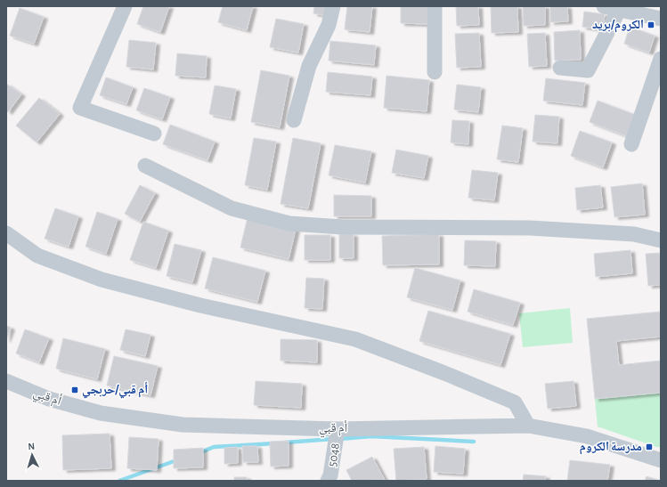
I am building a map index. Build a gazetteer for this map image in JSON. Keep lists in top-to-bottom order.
{
  "streets": {
    "street": ["أم قبي", "5048"]
  },
  "crossings": [
    ["أم قبي", "5048"]
  ],
  "places": {
    "transit": ["الكروم/بريد", "أم قبي/حربجي", "مدرسة الكروم"]
  },
  "north": "top"
}
